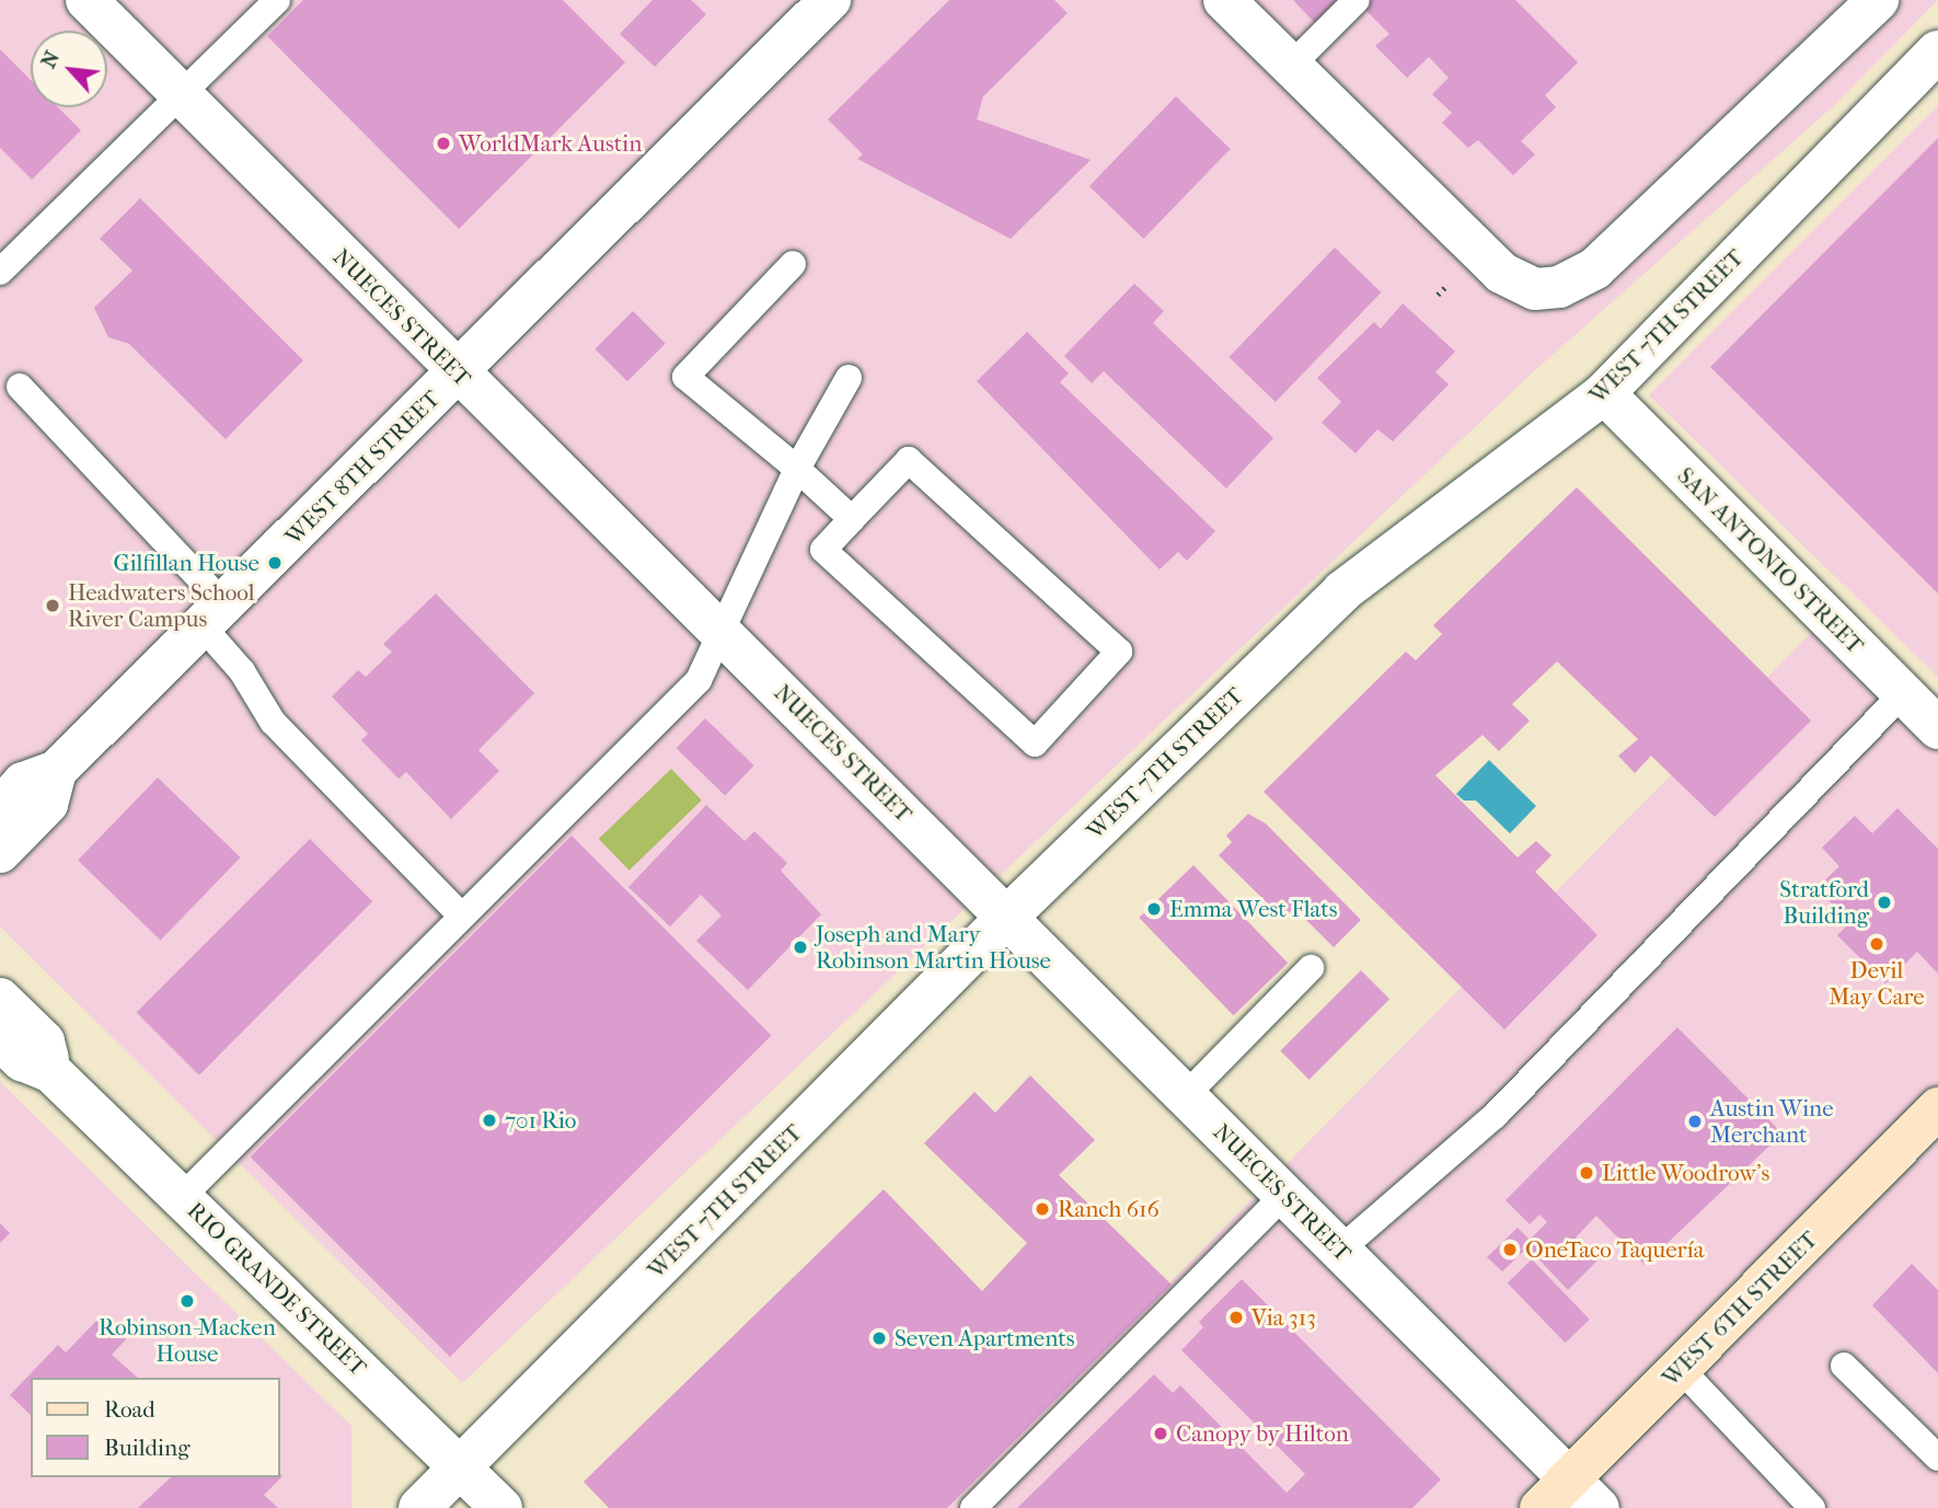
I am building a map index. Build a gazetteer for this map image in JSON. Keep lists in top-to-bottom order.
{
  "streets": {
    "main road": ["WEST 6TH STREET"],
    "street": [
      "NUECES STREET",
      "WEST 7TH STREET",
      "WEST 8TH STREET",
      "SAN ANTONIO STREET",
      "RIO GRANDE STREET"
    ]
  },
  "crossings": [
    ["NUECES STREET", "WEST 7TH STREET"],
    ["NUECES STREET", "WEST 8TH STREET"],
    ["NUECES STREET", "WEST 6TH STREET"],
    ["WEST 7TH STREET", "SAN ANTONIO STREET"],
    ["WEST 7TH STREET", "RIO GRANDE STREET"]
  ],
  "places": [
    "WorldMark Austin",
    "Gilfillan House",
    "Headwaters School River Campus",
    "Stratford Building",
    "Emma West Flats",
    "Devil May Care",
    "Joseph and Mary Robinson Martin House",
    "701 Rio",
    "Austin Wine Merchant",
    "Little Woodrow's",
    "Ranch 616",
    "OneTaco Taquería",
    "Robinson-Macken House",
    "Via 313",
    "Seven Apartments",
    "Canopy by Hilton"
  ],
  "legend": ["Road", "Building"],
  "north": "top left"
}
